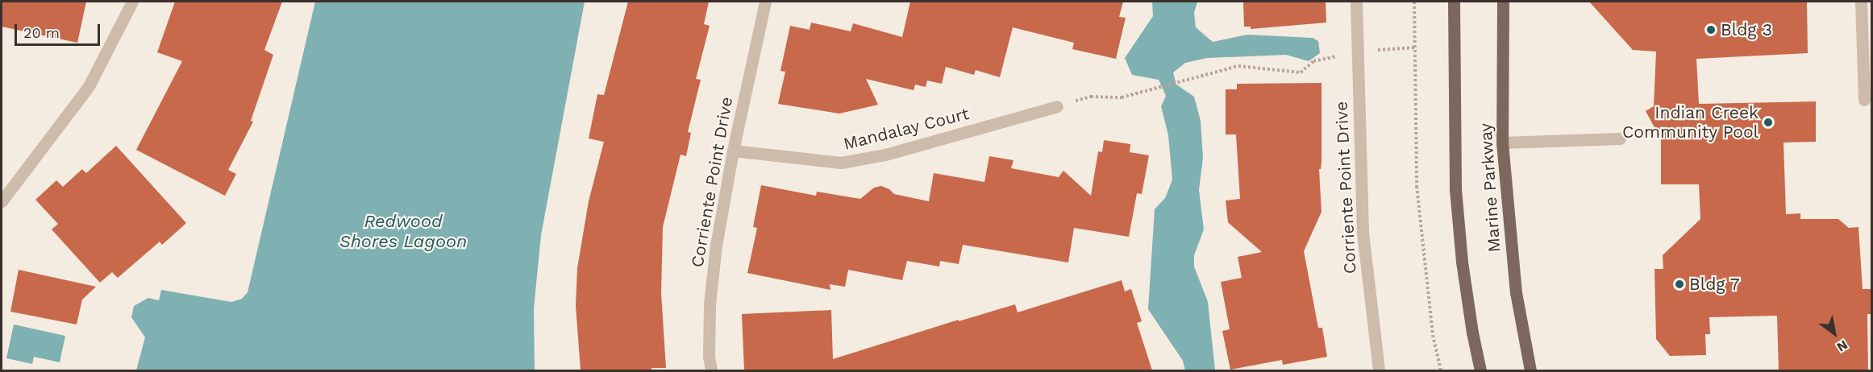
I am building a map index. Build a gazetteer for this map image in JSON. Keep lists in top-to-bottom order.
{
  "streets": {
    "main road": ["Marine Parkway"],
    "street": ["Mandalay Court", "Corriente Point Drive"]
  },
  "crossings": [
    ["Mandalay Court", "Corriente Point Drive"]
  ],
  "water": ["Redwood Shores Lagoon"],
  "places": ["Bldg 3", "Indian Creek Community Pool", "Bldg 7"],
  "scale_bar": "20 m",
  "north": "bottom right"
}
